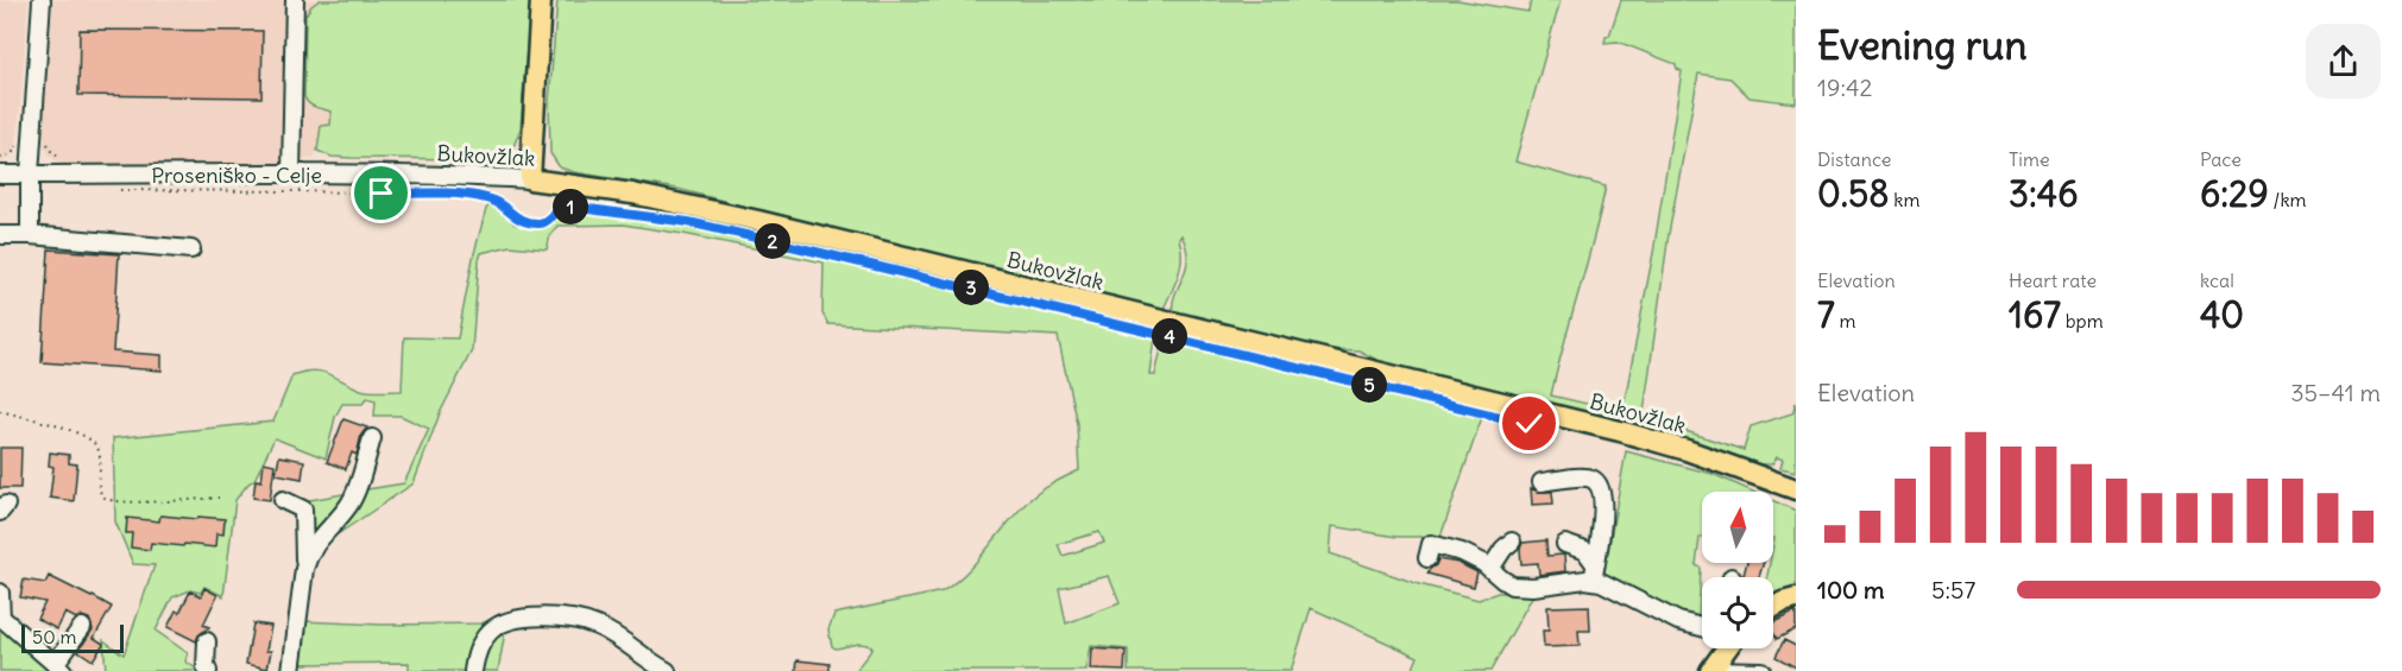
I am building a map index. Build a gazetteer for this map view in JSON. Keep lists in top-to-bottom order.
{
  "streets": {
    "main road": ["Bukovžlak"],
    "path": ["Proseniško - Celje"]
  },
  "scale_bar": "50 m",
  "north": "top",
  "page": {
    "heading": ["Evening run", "19:42"],
    "stats": [
      ["Distance", "0.58 km"],
      ["Time", "3:46"],
      ["Pace", "6:29 /km"],
      ["Elevation", "7 m"],
      ["Heart rate", "167 bpm"],
      ["kcal", "40"]
    ],
    "pins": [
      "1",
      "2",
      "3",
      "4",
      "5"
    ],
    "chart": ["Elevation", "35–41 m"],
    "list": [
      {
        "name": "100 m",
        "note": "5:57"
      }
    ],
    "scale": "50 m"
  }
}
